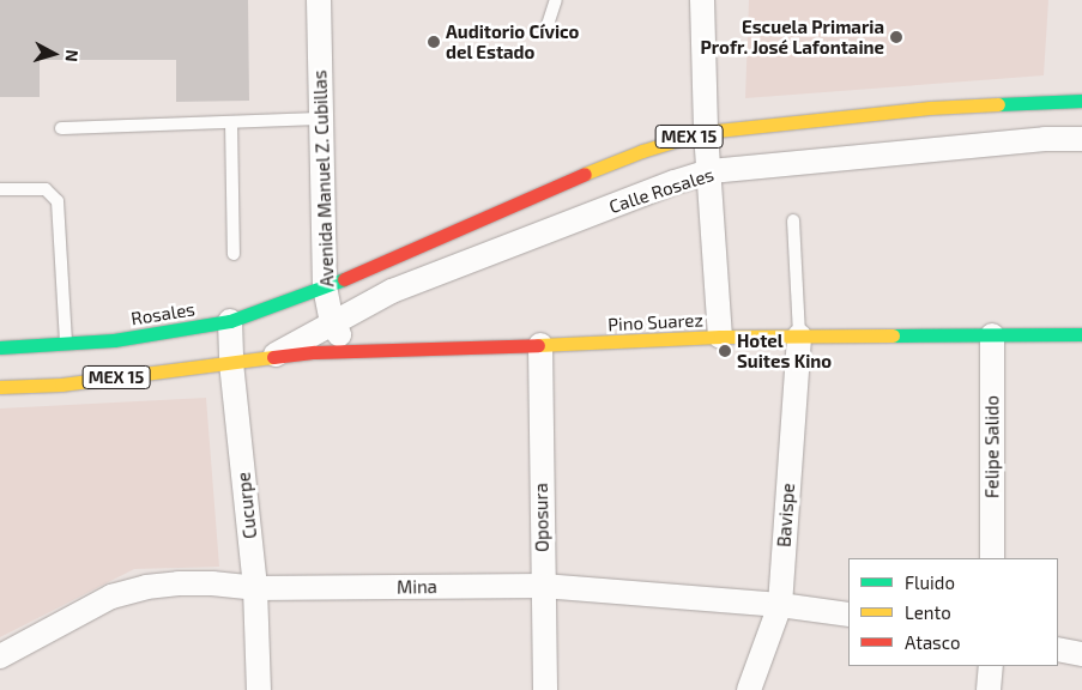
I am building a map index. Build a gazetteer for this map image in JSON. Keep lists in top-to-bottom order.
{
  "streets": {
    "main road": ["MEX 15", "Rosales", "Pino Suarez"],
    "street": [
      "Avenida Manuel Z. Cubillas",
      "Calle Rosales",
      "Felipe Salido",
      "Cucurpe",
      "Bavispe",
      "Oposura",
      "Mina"
    ]
  },
  "crossings": [
    ["MEX 15", "Avenida Manuel Z. Cubillas"],
    ["MEX 15", "Rosales"],
    ["MEX 15", "Pino Suarez"],
    ["MEX 15", "Cucurpe"],
    ["Avenida Manuel Z. Cubillas", "Calle Rosales"],
    ["Avenida Manuel Z. Cubillas", "Rosales"],
    ["Avenida Manuel Z. Cubillas", "Pino Suarez"],
    ["Calle Rosales", "Pino Suarez"],
    ["Rosales", "Cucurpe"],
    ["Pino Suarez", "Felipe Salido"],
    ["Pino Suarez", "Cucurpe"],
    ["Pino Suarez", "Bavispe"],
    ["Pino Suarez", "Oposura"],
    ["Cucurpe", "Mina"],
    ["Bavispe", "Mina"],
    ["Oposura", "Mina"]
  ],
  "places": ["Escuela Primaria Profr. José Lafontaine", "Auditorio Cívico del Estado", "Hotel Suites Kino"],
  "legend": ["Fluido", "Lento", "Atasco"],
  "north": "right"
}
